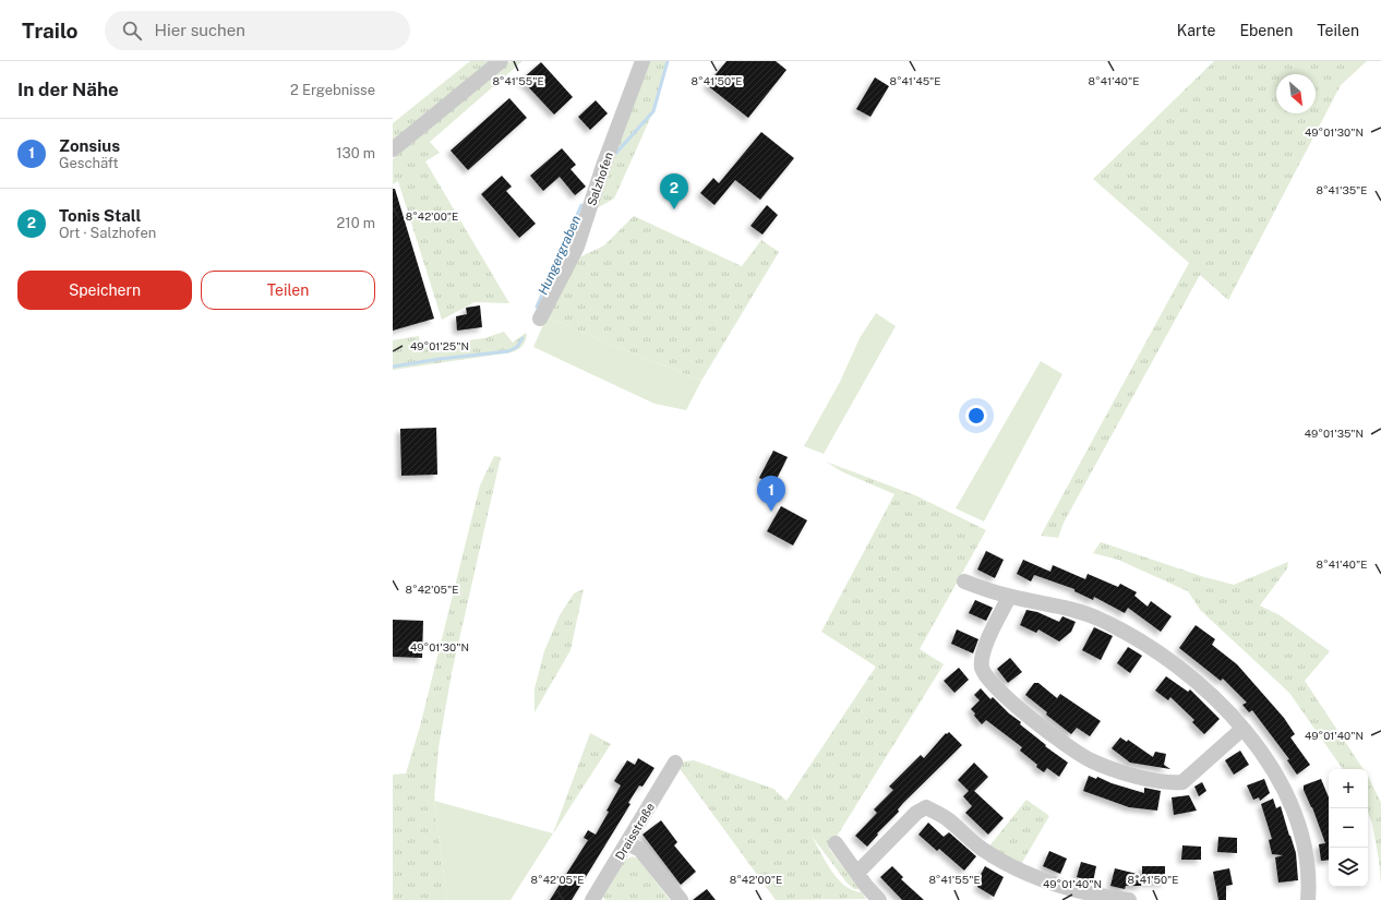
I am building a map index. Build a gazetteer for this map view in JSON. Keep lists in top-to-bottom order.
{
  "streets": {
    "street": ["Salzhofen", "Draisstraße"]
  },
  "water": ["Hungergraben"],
  "north": "bottom right",
  "page": {
    "header": "Trailo",
    "search": "Hier suchen",
    "nav": ["Karte", "Ebenen", "Teilen"],
    "heading": ["In der Nähe", "2 Ergebnisse"],
    "list": [
      {
        "mark": "1",
        "name": "Zonsius",
        "note": "Geschäft",
        "value": "130 m"
      },
      {
        "mark": "2",
        "name": "Tonis Stall",
        "note": "Ort · Salzhofen",
        "value": "210 m"
      }
    ],
    "pins": ["2", "1"],
    "buttons": ["Speichern", "Teilen"],
    "map_buttons": ["+", "−"]
  },
  "coordinates": [
    "8°41'55\"E",
    "8°41'50\"E",
    "8°41'45\"E",
    "8°41'40\"E",
    "49°01'30\"N",
    "8°41'35\"E",
    "8°42'00\"E",
    "49°01'25\"N",
    "49°01'35\"N",
    "8°42'05\"E",
    "49°01'40\"N"
  ]
}
